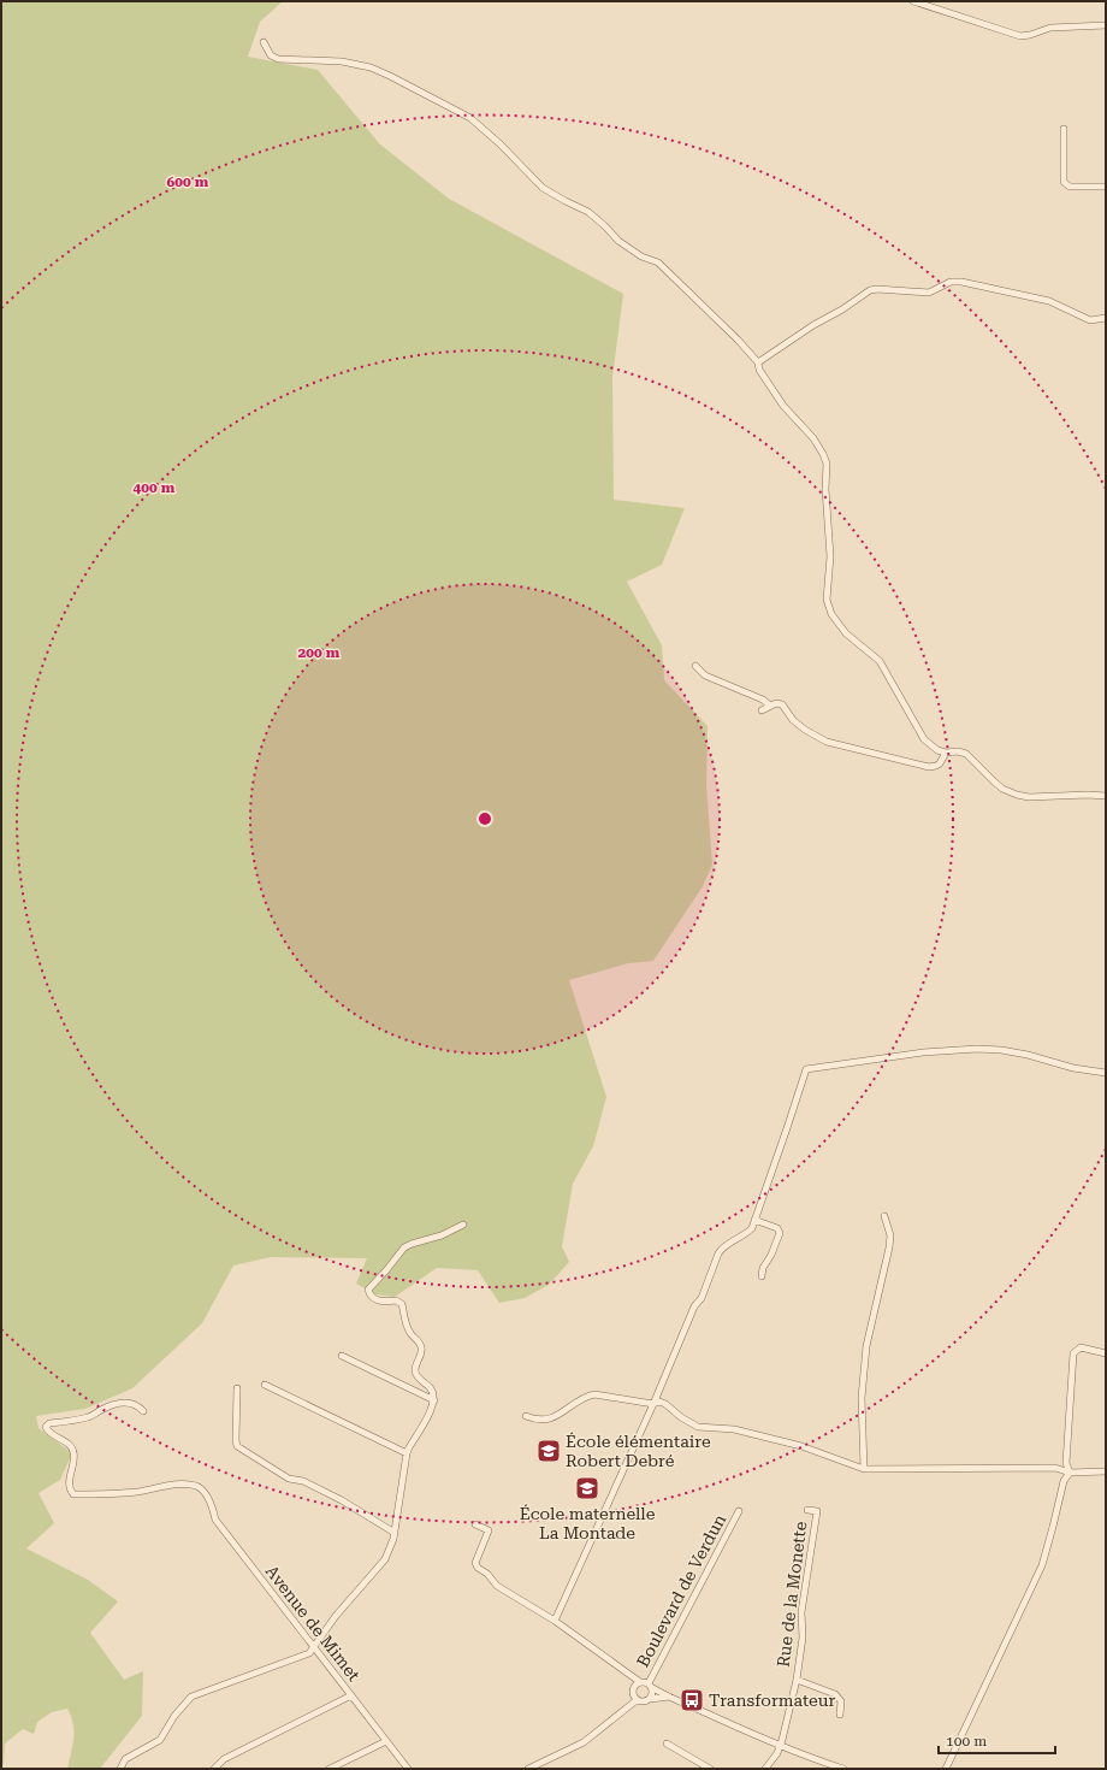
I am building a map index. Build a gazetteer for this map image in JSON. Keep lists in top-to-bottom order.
{
  "streets": {
    "street": ["Boulevard de Verdun", "Rue de la Monette", "Avenue de Mimet"]
  },
  "places": {
    "school or university": ["École élémentaire Robert Debré", "École maternelle La Montade"],
    "bus stop": ["Transformateur"]
  },
  "scale_bar": "100 m",
  "rings": ["600 m", "400 m", "200 m"]
}
